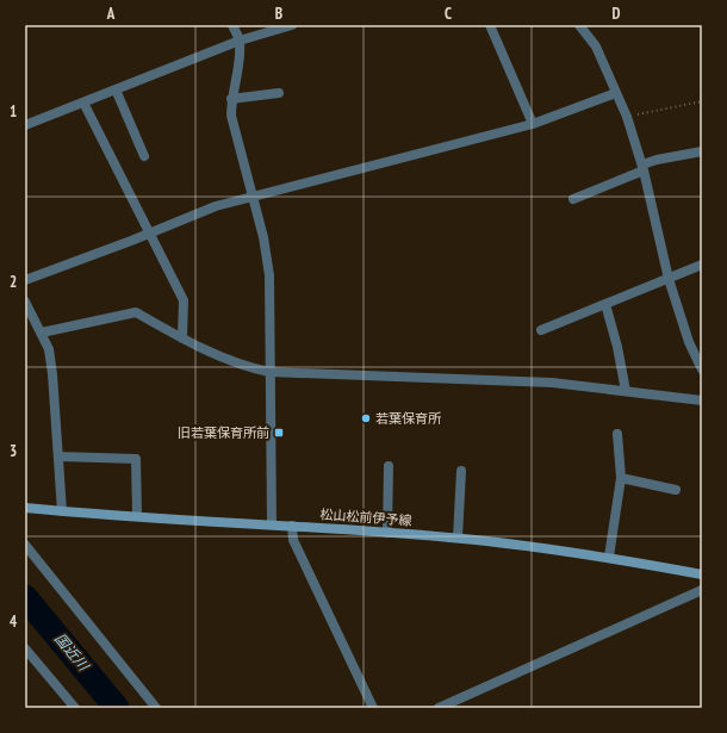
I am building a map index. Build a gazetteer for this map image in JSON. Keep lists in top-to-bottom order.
{
  "streets": {
    "main road": ["松山松前伊予線"]
  },
  "water": ["国近川"],
  "places": {
    "other": ["若葉保育所"],
    "transit": ["旧若葉保育所前"]
  },
  "grid": {
    "columns": [
      "A",
      "B",
      "C",
      "D"
    ],
    "rows": [
      "1",
      "2",
      "3",
      "4"
    ]
  }
}
